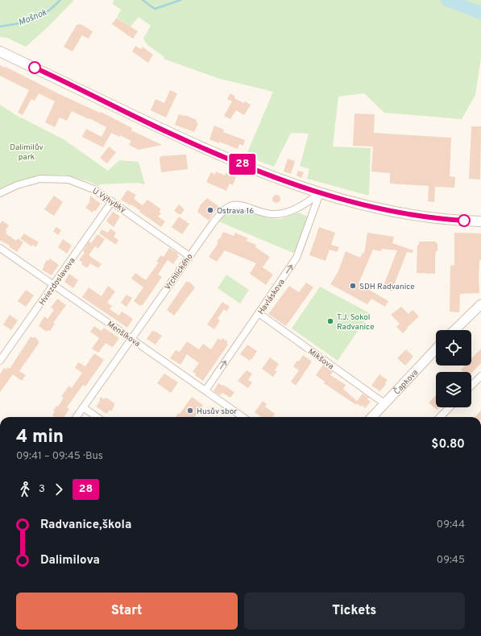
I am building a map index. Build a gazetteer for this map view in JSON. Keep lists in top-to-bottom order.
{
  "streets": {
    "street": [
      "U Výhybky",
      "Vrchlického",
      "Hviezdoslavova",
      "Havláskova",
      "Menšíkova",
      "Mikšova",
      "Čapkova"
    ]
  },
  "crossings": [
    ["U Výhybky", "Vrchlického"],
    ["U Výhybky", "Hviezdoslavova"],
    ["Vrchlického", "Havláskova"],
    ["Vrchlického", "Menšíkova"],
    ["Hviezdoslavova", "Menšíkova"],
    ["Havláskova", "Menšíkova"],
    ["Havláskova", "Mikšova"],
    ["Mikšova", "Čapkova"]
  ],
  "one_way": ["Havláskova"],
  "water": ["Mošnok"],
  "parks": ["Dalimilův park"],
  "places": [
    "Ostrava 16",
    "SDH Radvanice",
    "T.J. Sokol Radvanice",
    "Husův sbor"
  ],
  "lines": ["bus line 28"],
  "page": {
    "on_map": "28",
    "heading": ["4 min", "09:41 – 09:45 · Bus", "$0.80"],
    "legs": ["3", "28"],
    "list": [
      {
        "name": "Radvanice,škola",
        "value": "09:44"
      },
      {
        "name": "Dalimilova",
        "value": "09:45"
      }
    ],
    "buttons": ["Start", "Tickets"]
  }
}
